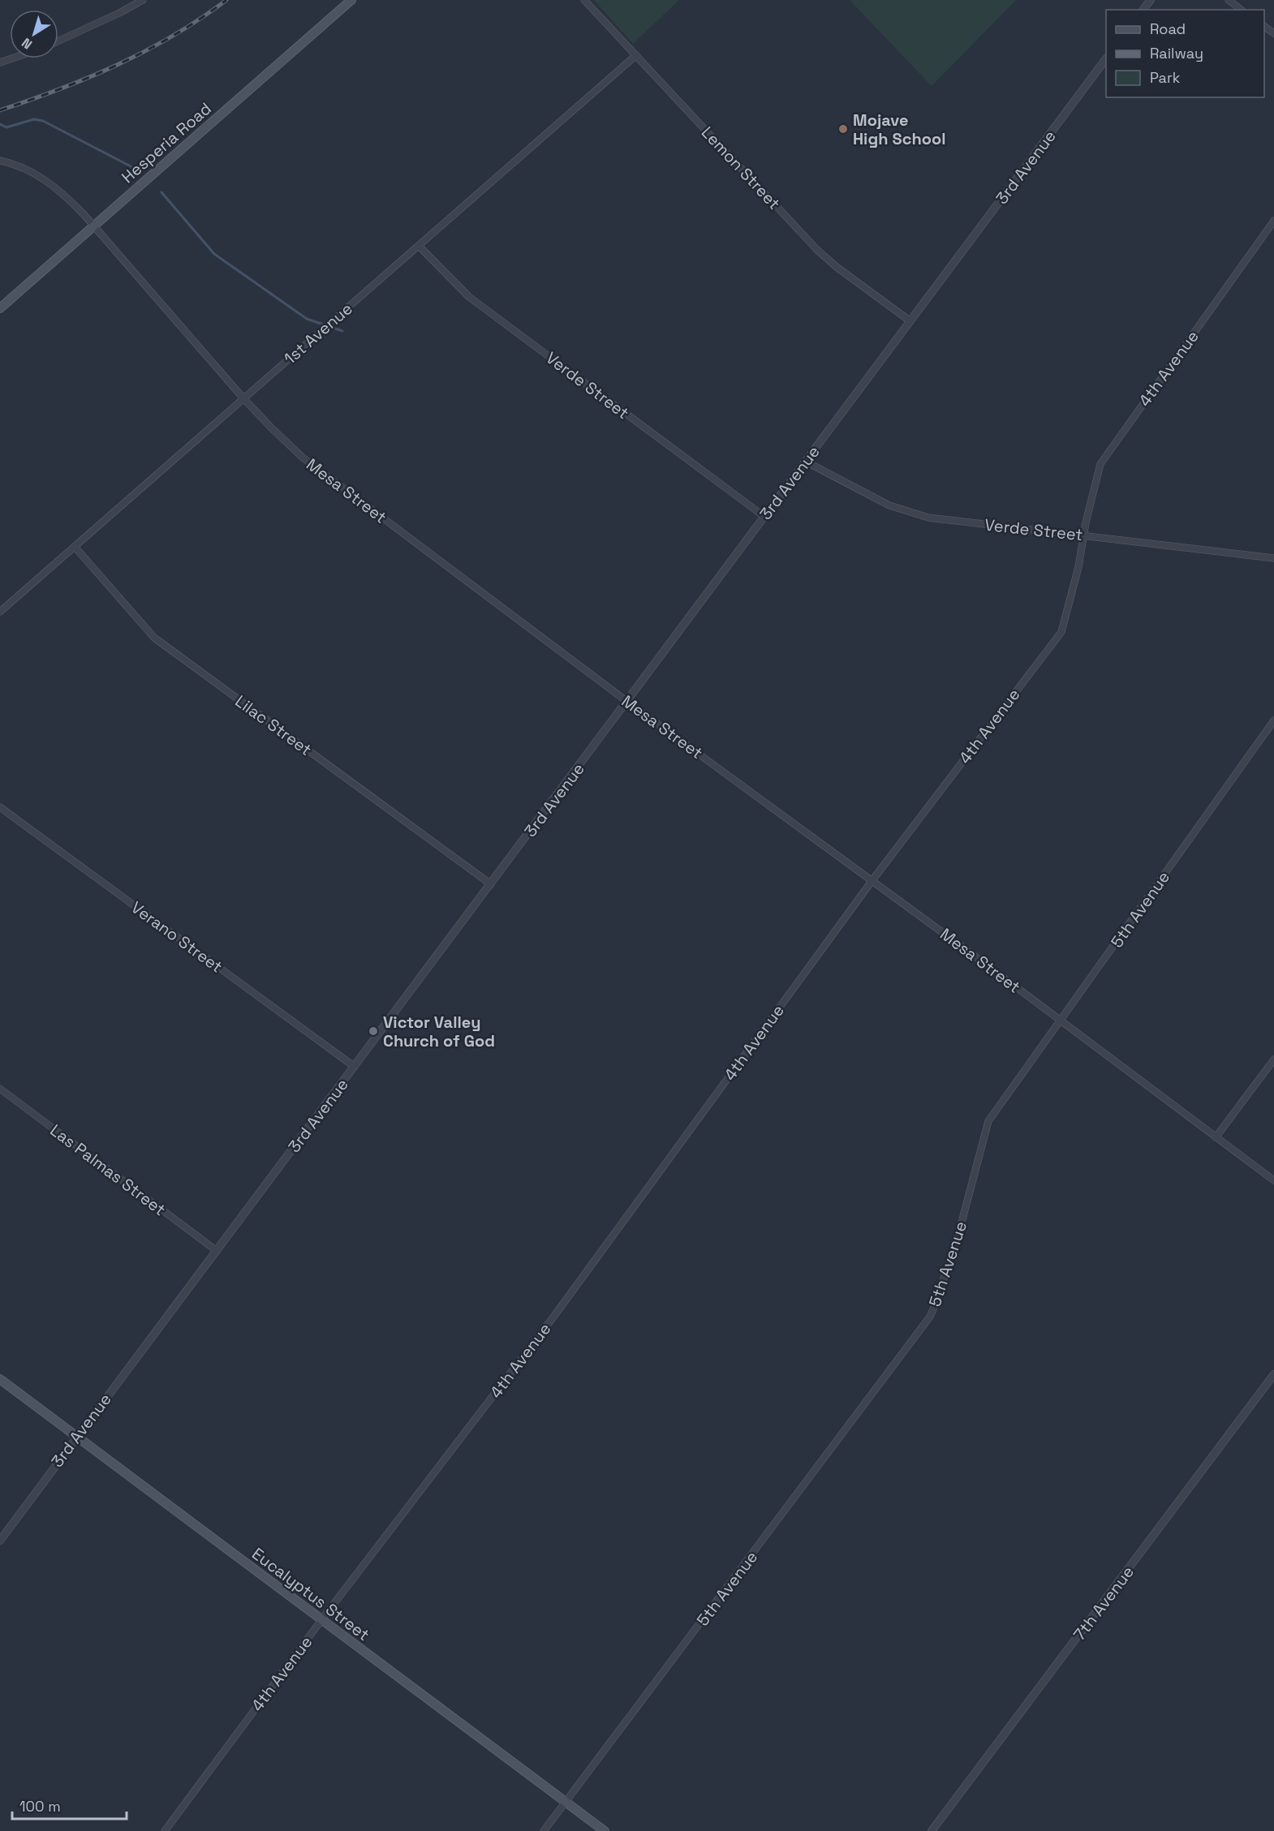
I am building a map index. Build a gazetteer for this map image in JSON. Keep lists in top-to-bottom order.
{
  "streets": {
    "main road": ["Hesperia Road", "Eucalyptus Street"],
    "street": [
      "3rd Avenue",
      "Lemon Street",
      "1st Avenue",
      "4th Avenue",
      "Verde Street",
      "Mesa Street",
      "Lilac Street",
      "5th Avenue",
      "Verano Street",
      "Las Palmas Street",
      "7th Avenue"
    ]
  },
  "crossings": [
    ["Hesperia Road", "Mesa Street"],
    ["3rd Avenue", "Lemon Street"],
    ["3rd Avenue", "Verde Street"],
    ["3rd Avenue", "Mesa Street"],
    ["3rd Avenue", "Lilac Street"],
    ["3rd Avenue", "Verano Street"],
    ["3rd Avenue", "Las Palmas Street"],
    ["3rd Avenue", "Eucalyptus Street"],
    ["Lemon Street", "1st Avenue"],
    ["1st Avenue", "Verde Street"],
    ["1st Avenue", "Mesa Street"],
    ["1st Avenue", "Lilac Street"],
    ["4th Avenue", "Verde Street"],
    ["4th Avenue", "Mesa Street"],
    ["4th Avenue", "Eucalyptus Street"],
    ["Mesa Street", "5th Avenue"],
    ["5th Avenue", "Eucalyptus Street"]
  ],
  "places": ["Mojave High School", "Victor Valley Church of God"],
  "legend": ["Road", "Railway", "Park"],
  "scale_bar": "100 m",
  "north": "bottom left"
}
